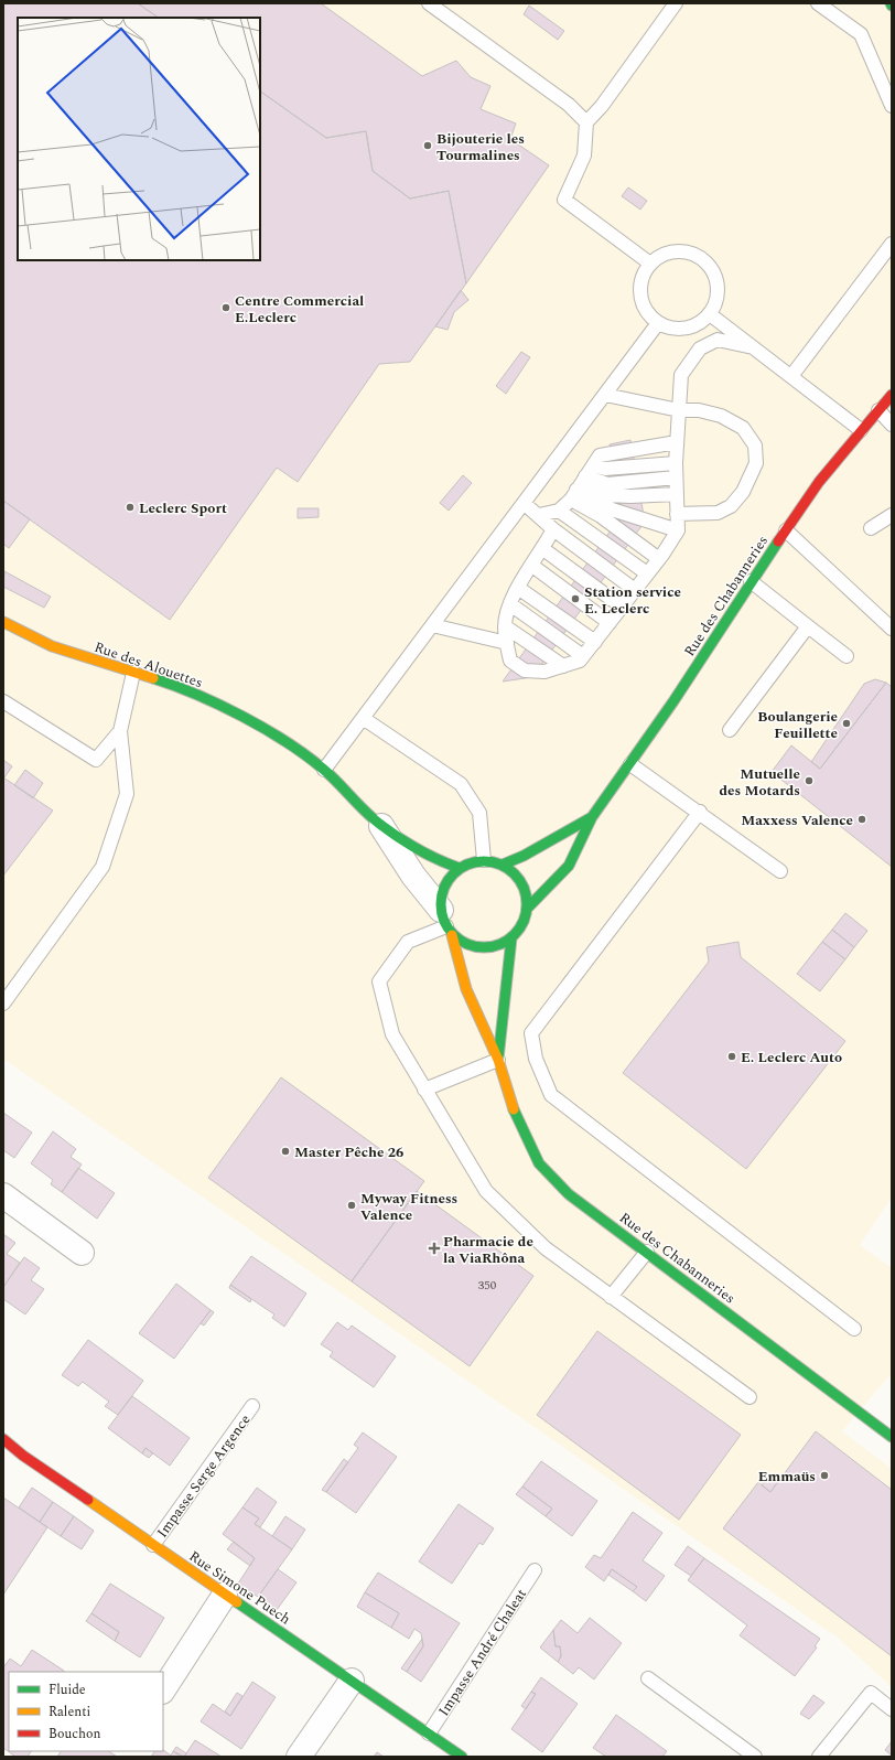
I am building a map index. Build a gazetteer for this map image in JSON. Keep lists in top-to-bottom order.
{
  "streets": {
    "street": ["Rue des Chabanneries", "Rue des Alouettes", "Rue Simone Puech"],
    "lane": ["Impasse Serge Argence", "Impasse André Chaleat"]
  },
  "crossings": [
    ["Rue des Chabanneries", "Rue des Alouettes"],
    ["Impasse Serge Argence", "Rue Simone Puech"],
    ["Rue Simone Puech", "Impasse André Chaleat"]
  ],
  "places": {
    "other": [
      "Bijouterie les Tourmalines",
      "Centre Commercial E.Leclerc",
      "Leclerc Sport",
      "Station service E. Leclerc",
      "Boulangerie Feuillette",
      "Mutuelle des Motards",
      "Maxxess Valence",
      "E. Leclerc Auto",
      "Master Pêche 26",
      "Myway Fitness Valence",
      "Emmaüs"
    ],
    "health": ["Pharmacie de la ViaRhôna"]
  },
  "house_numbers": ["350"],
  "legend": ["Fluide", "Ralenti", "Bouchon"]
}
